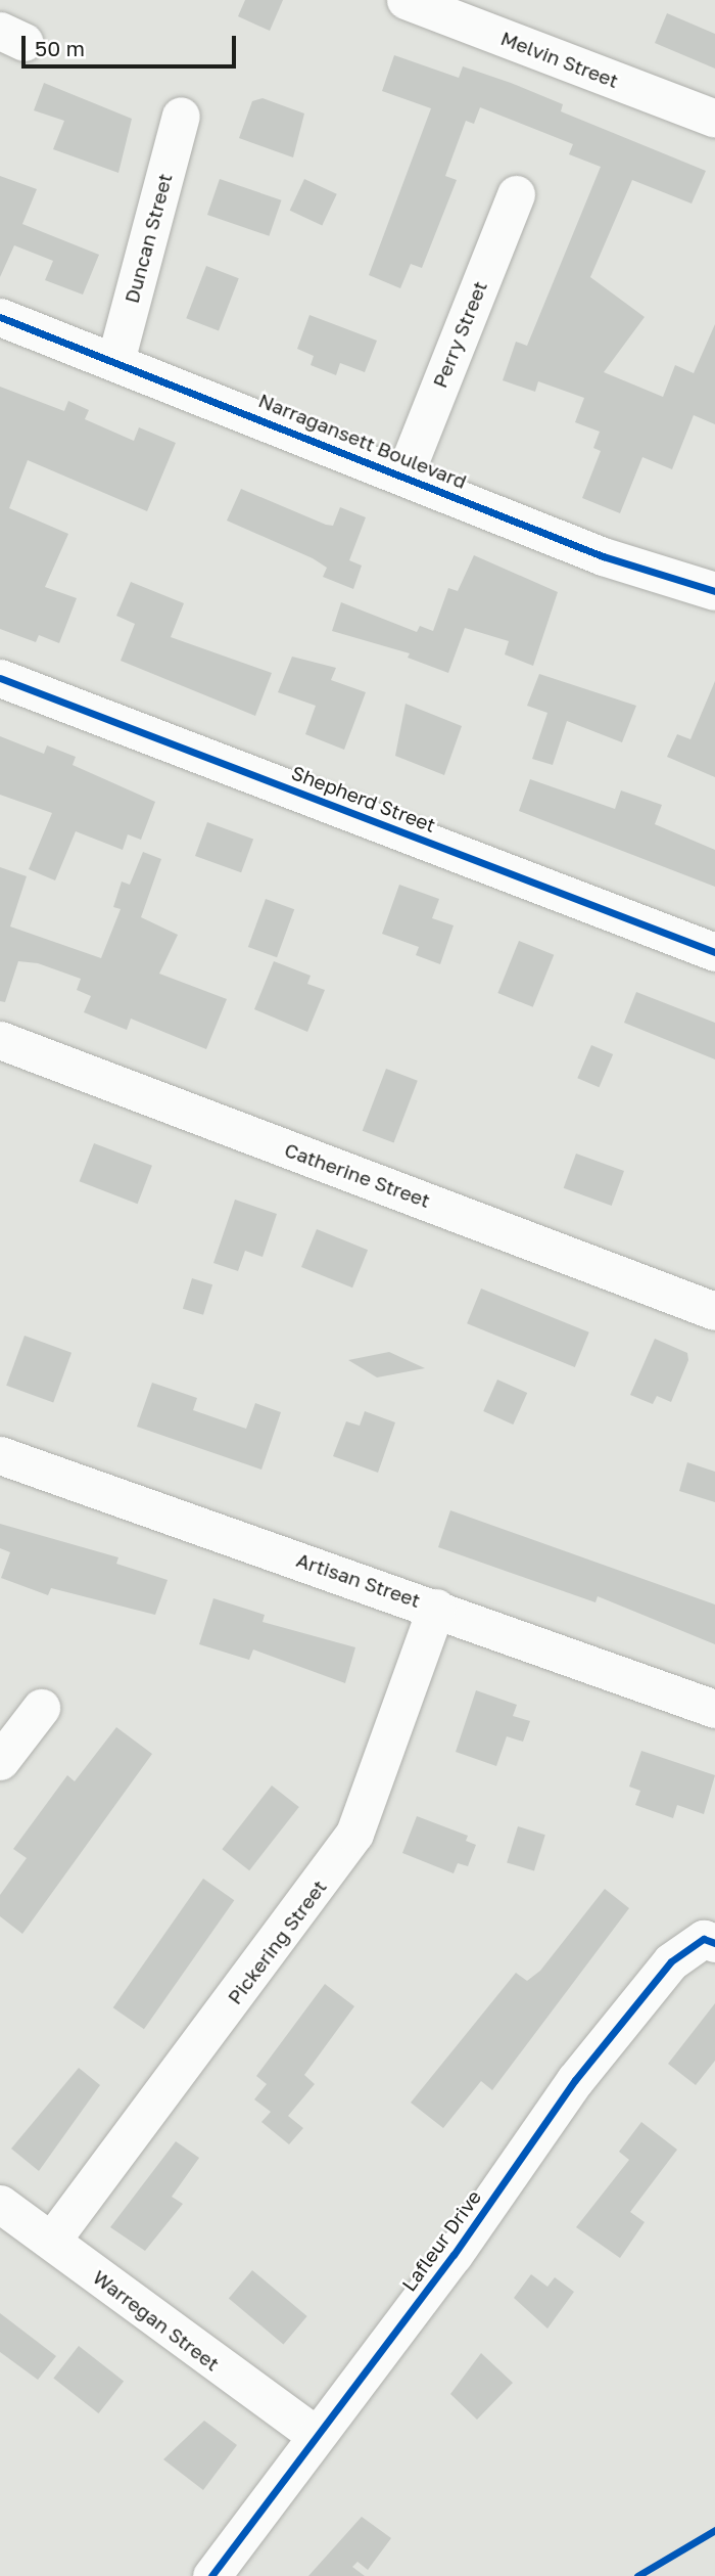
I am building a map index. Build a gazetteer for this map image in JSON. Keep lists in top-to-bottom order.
{
  "streets": {
    "street": [
      "Melvin Street",
      "Duncan Street",
      "Perry Street",
      "Narragansett Boulevard",
      "Shepherd Street",
      "Catherine Street",
      "Artisan Street",
      "Pickering Street",
      "Lafleur Drive",
      "Warregan Street"
    ]
  },
  "crossings": [
    ["Duncan Street", "Narragansett Boulevard"],
    ["Perry Street", "Narragansett Boulevard"],
    ["Artisan Street", "Pickering Street"],
    ["Pickering Street", "Warregan Street"],
    ["Lafleur Drive", "Warregan Street"]
  ],
  "scale_bar": "50 m"
}
